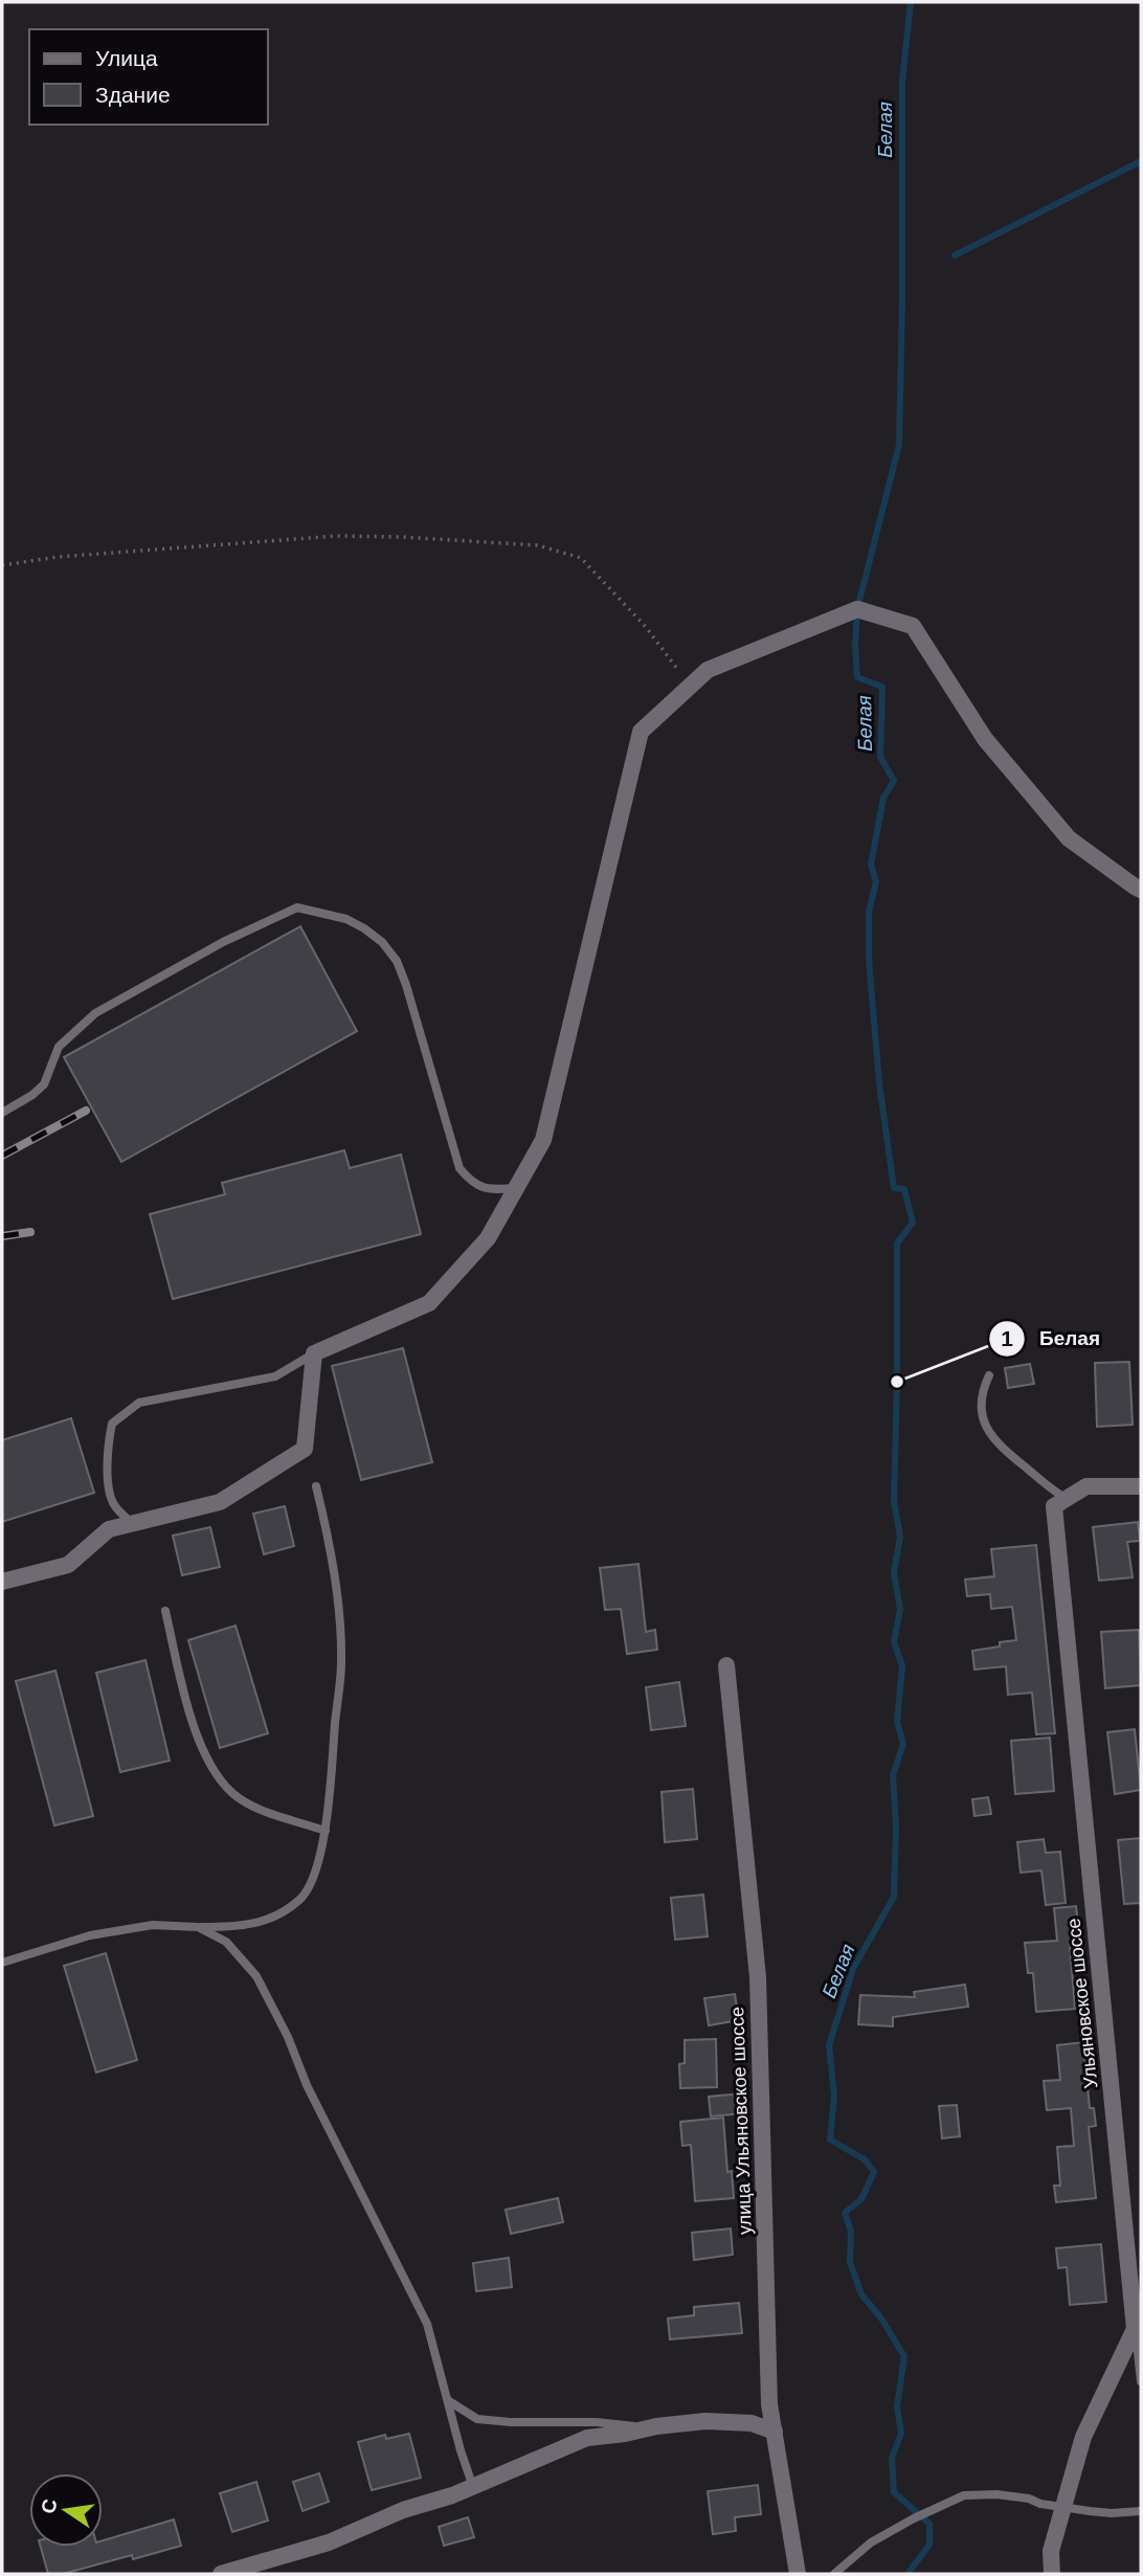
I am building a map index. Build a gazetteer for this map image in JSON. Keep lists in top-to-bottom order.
{
  "streets": {
    "street": ["Ульяновское шоссе", "улица Ульяновское шоссе"]
  },
  "water": ["Белая"],
  "places": ["Белая"],
  "legend": ["Улица", "Здание"],
  "north": "left"
}
